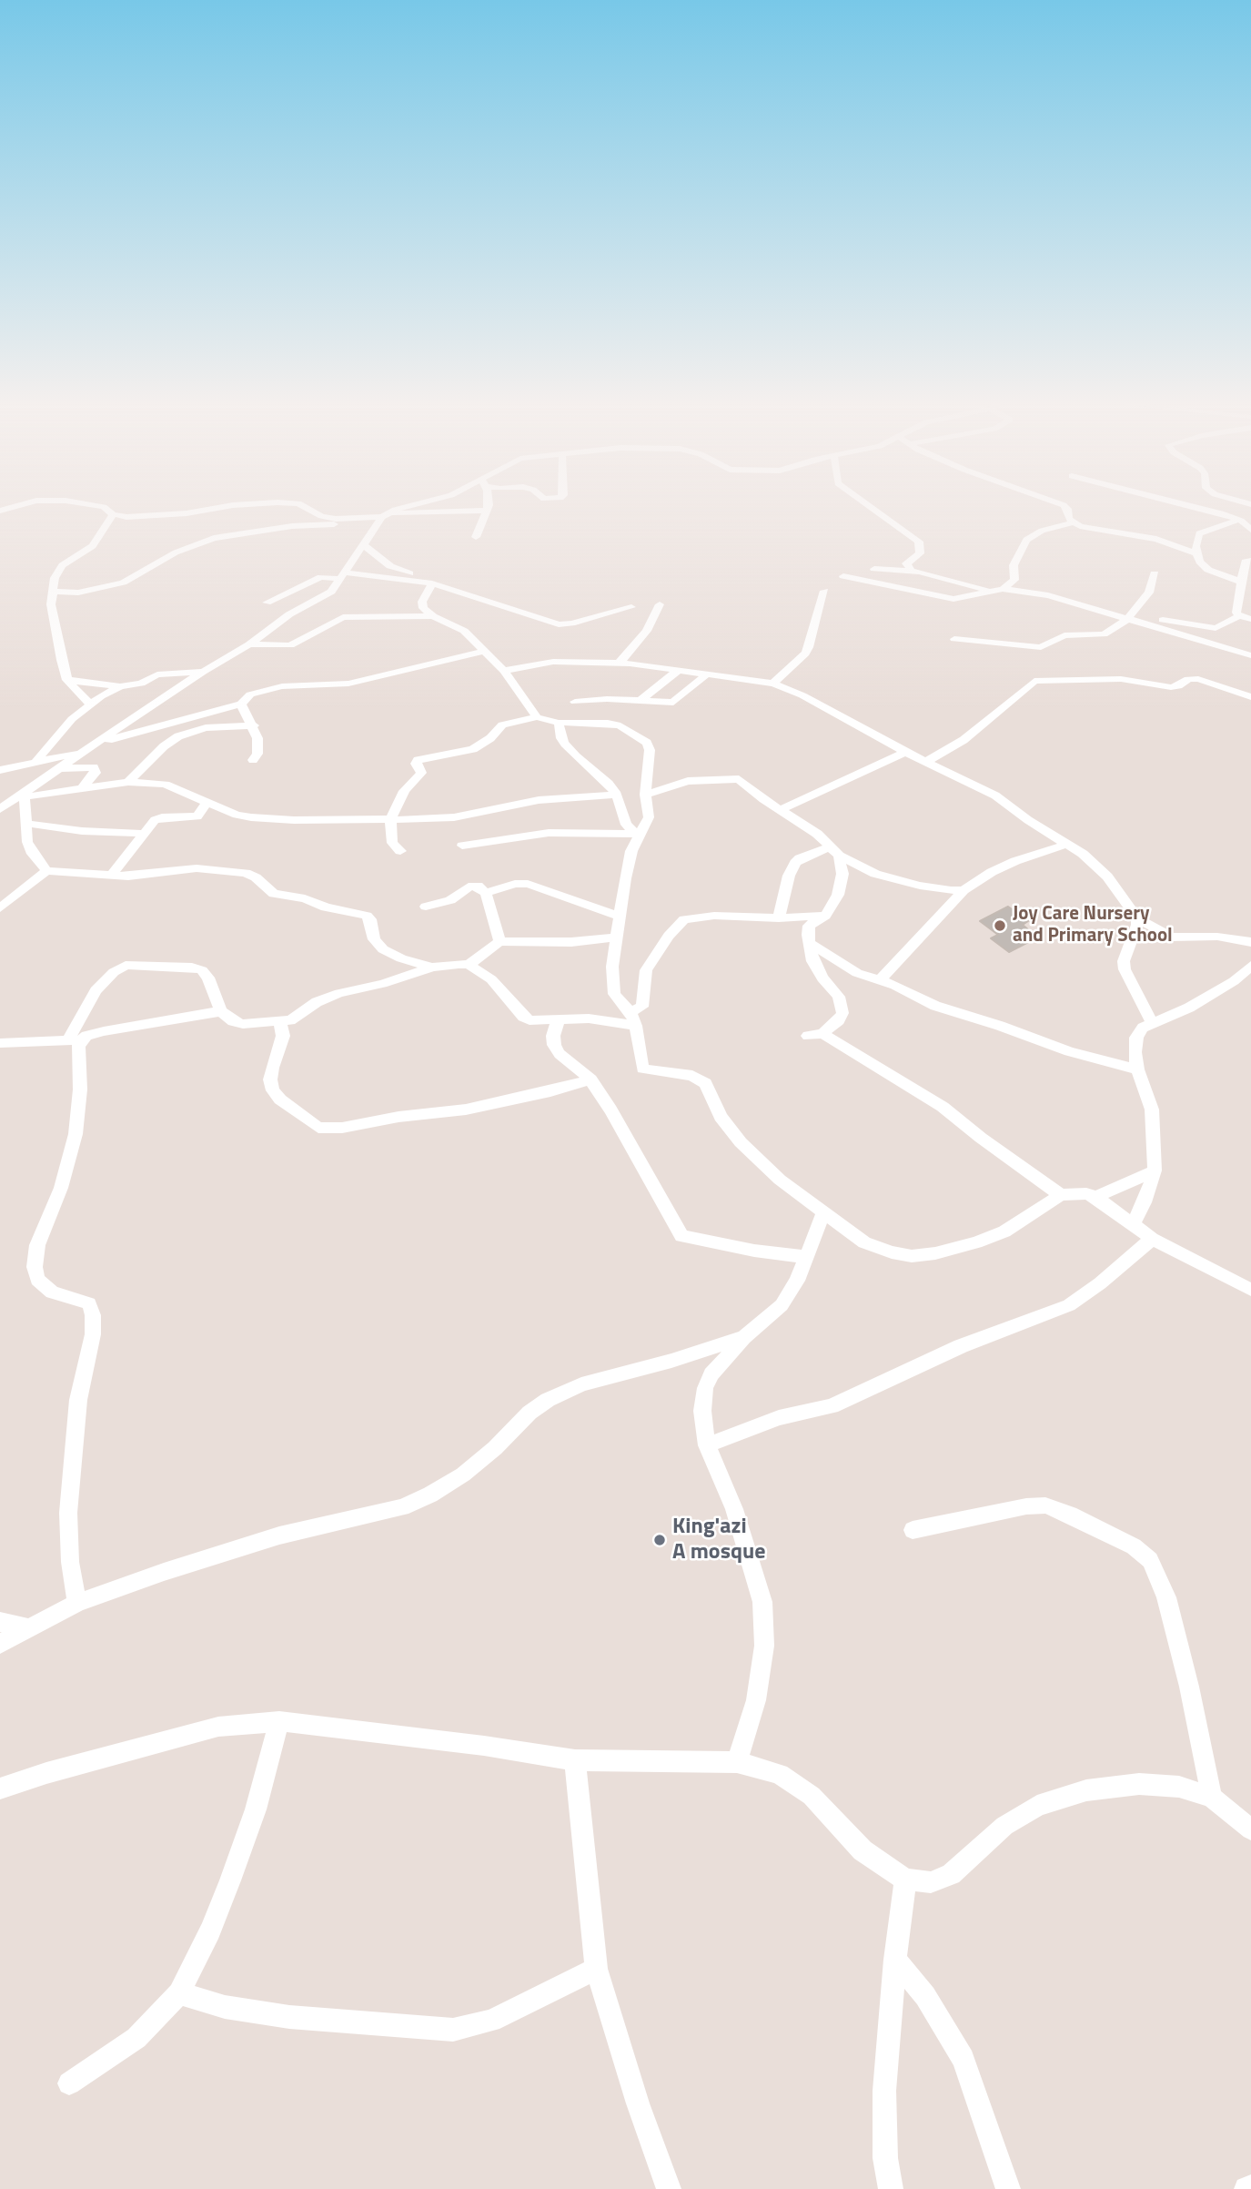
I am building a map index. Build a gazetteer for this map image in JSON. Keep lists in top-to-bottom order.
{
  "places": ["Joy Care Nursery and Primary School", "King'azi A mosque"]
}
